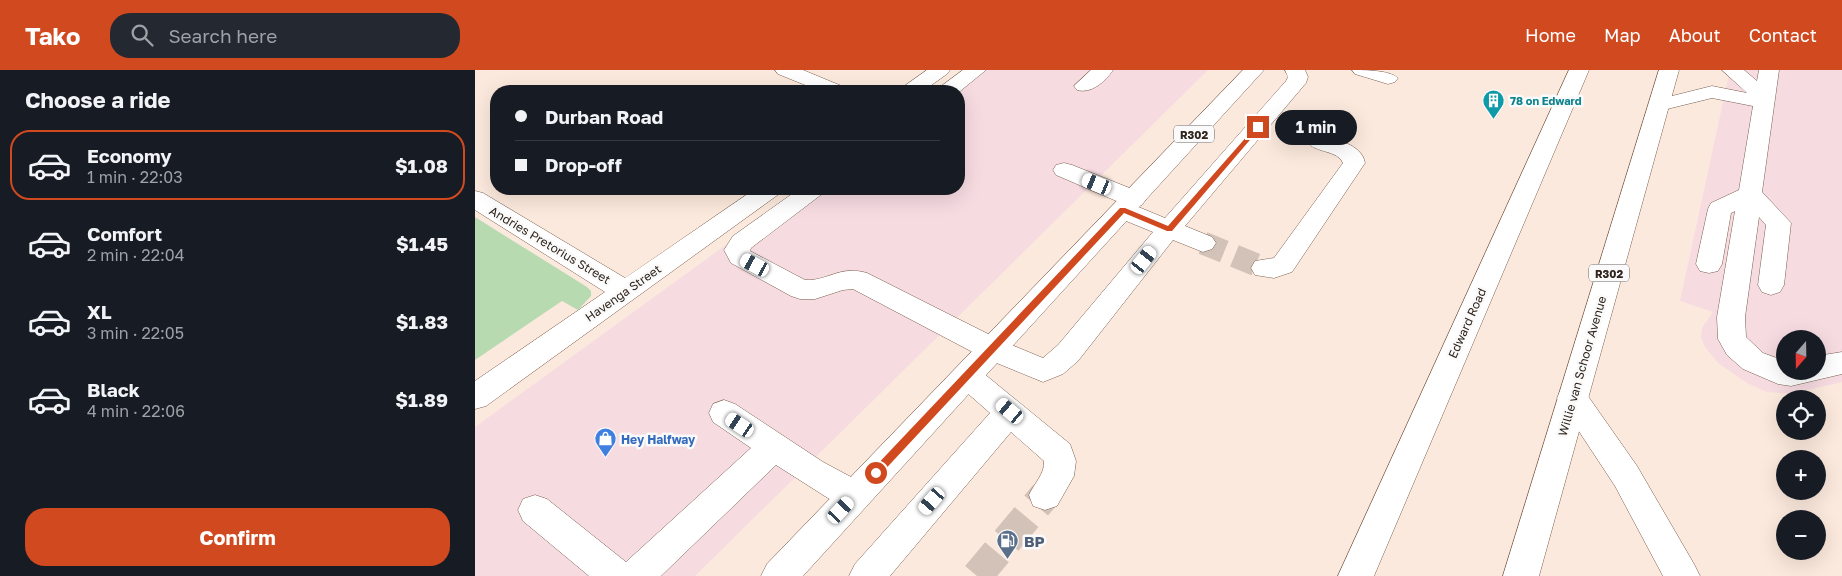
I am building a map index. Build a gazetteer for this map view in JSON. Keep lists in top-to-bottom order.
{
  "streets": {
    "main road": [
      "R302",
      "Andries Pretorius Street",
      "Havenga Street",
      "Edward Road",
      "Willie van Schoor Avenue"
    ]
  },
  "crossings": [
    ["Andries Pretorius Street", "Havenga Street"]
  ],
  "places": {
    "building": ["78 on Edward"],
    "shop": ["Hey Halfway"],
    "fuel station": ["BP"]
  },
  "north": "bottom",
  "page": {
    "header": "Tako",
    "search": "Search here",
    "nav": [
      "Home",
      "Map",
      "About",
      "Contact"
    ],
    "heading": "Choose a ride",
    "banner": ["Durban Road", "Drop-off"],
    "bubble": "1 min",
    "list": [
      {
        "name": "Economy",
        "note": "1 min · 22:03",
        "value": "$1.08"
      },
      {
        "name": "Comfort",
        "note": "2 min · 22:04",
        "value": "$1.45"
      },
      {
        "name": "XL",
        "note": "3 min · 22:05",
        "value": "$1.83"
      },
      {
        "name": "Black",
        "note": "4 min · 22:06",
        "value": "$1.89"
      }
    ],
    "map_buttons": ["+", "−"],
    "buttons": "Confirm"
  }
}
